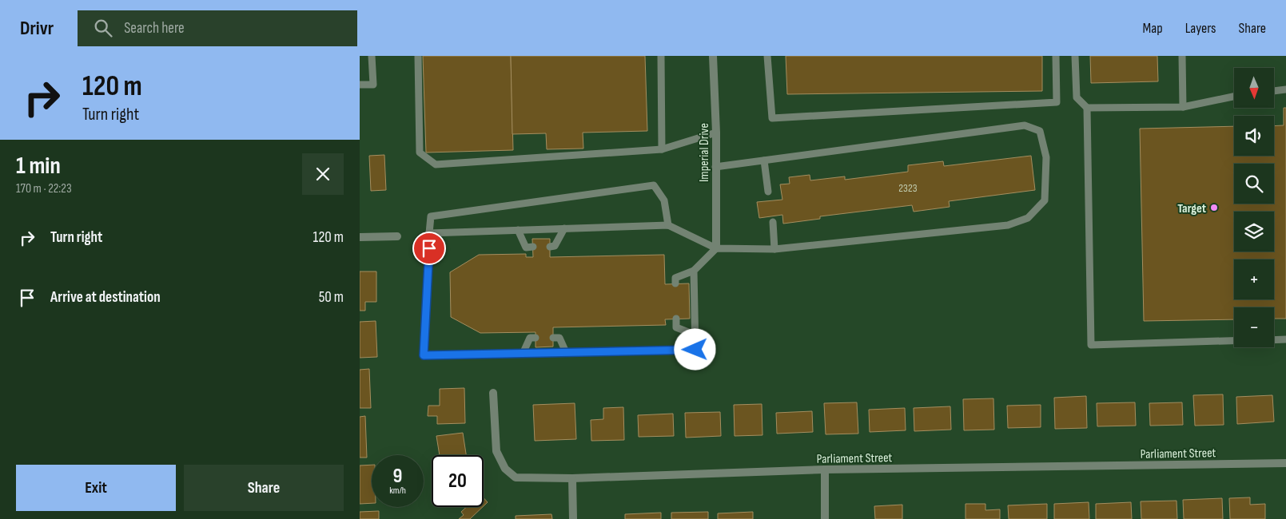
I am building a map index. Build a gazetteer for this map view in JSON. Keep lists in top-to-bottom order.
{
  "streets": {
    "street": ["Imperial Drive", "Parliament Street"]
  },
  "places": ["Target"],
  "house_numbers": ["2323"],
  "north": "bottom",
  "page": {
    "header": "Drivr",
    "search": "Search here",
    "nav": ["Map", "Layers", "Share"],
    "turn": ["120 m", "Turn right"],
    "map_buttons": ["+", "−"],
    "heading": ["1 min", "170 m · 22:23"],
    "list": [
      {
        "name": "Turn right",
        "value": "120 m"
      },
      {
        "name": "Arrive at destination",
        "value": "50 m"
      }
    ],
    "speed": "9 km/h",
    "limit": "20",
    "buttons": ["Exit", "Share"]
  }
}
